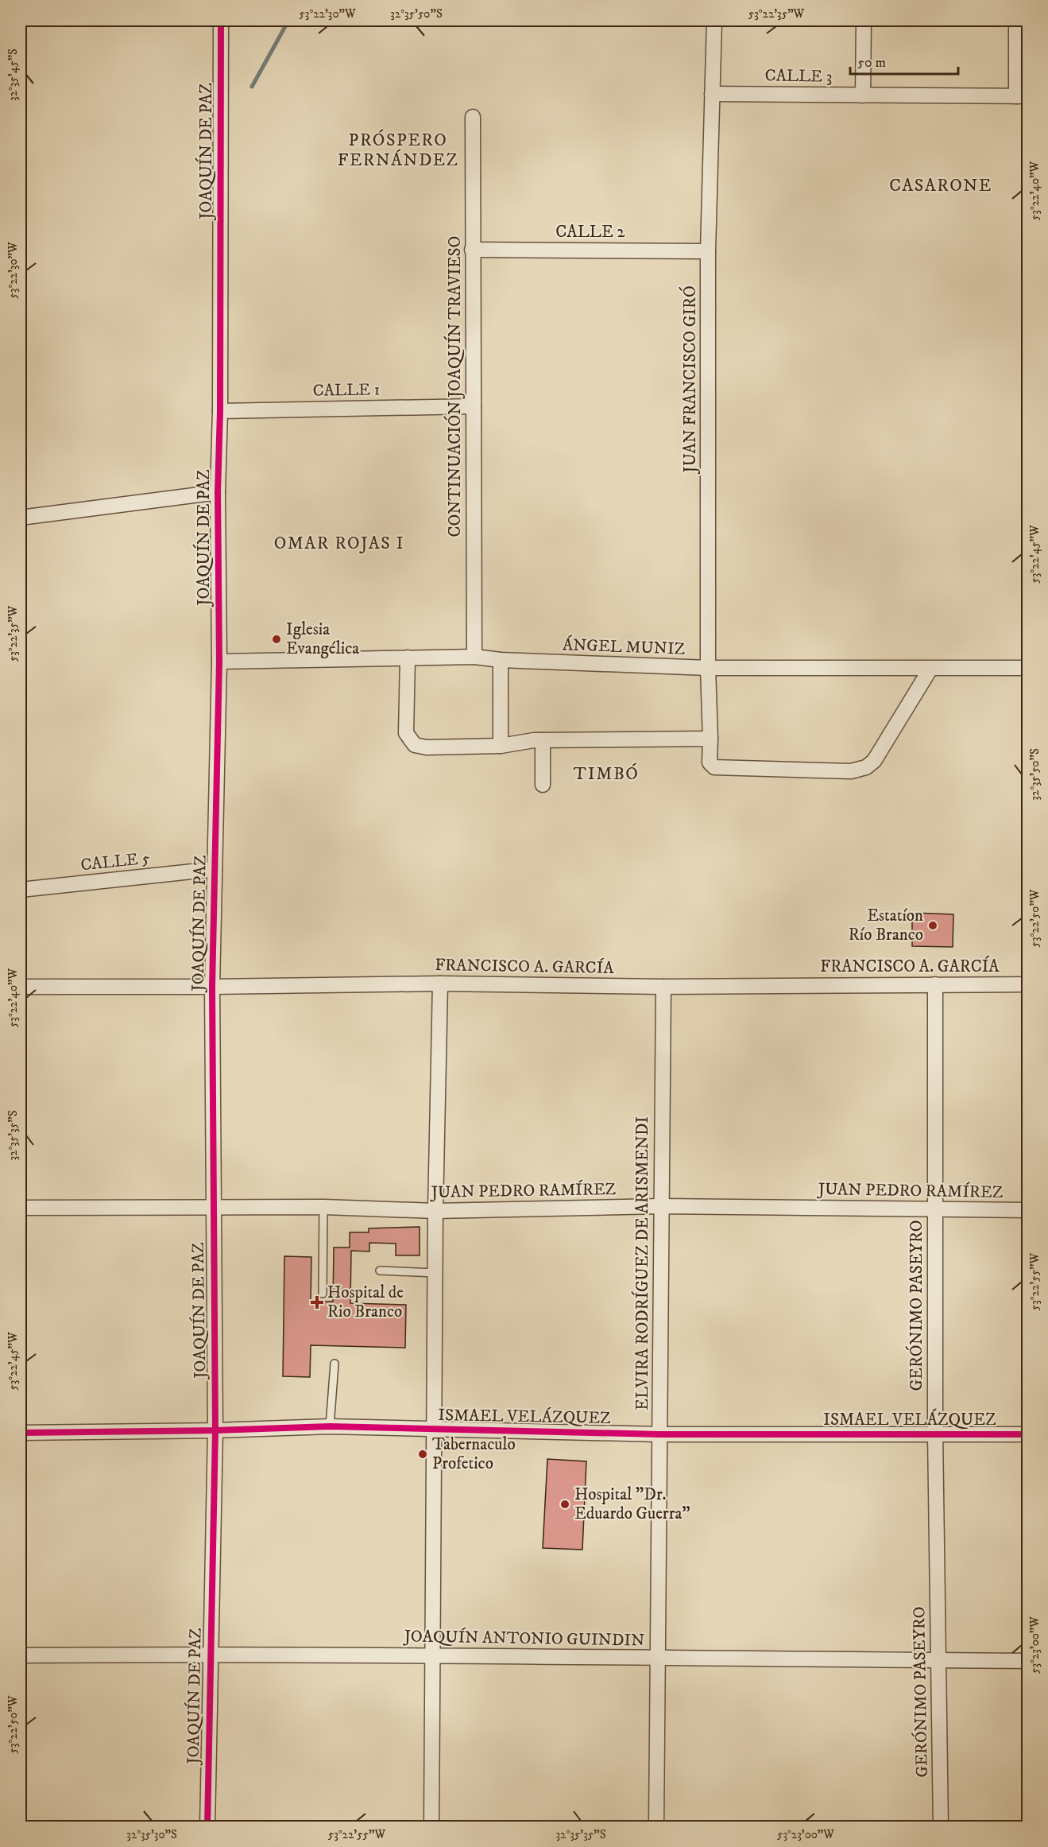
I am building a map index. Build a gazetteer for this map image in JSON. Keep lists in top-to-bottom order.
{
  "streets": {
    "street": [
      "CALLE 3",
      "JOAQUÍN DE PAZ",
      "CALLE 2",
      "JUAN FRANCISCO GIRÓ",
      "CONTINUACIÓN JOAQUÍN TRAVIESO",
      "CALLE 1",
      "ÁNGEL MUNIZ",
      "CALLE 5",
      "FRANCISCO A. GARCÍA",
      "JUAN PEDRO RAMÍREZ",
      "ELVIRA RODRÍGUEZ DE ARISMENDI",
      "GERÓNIMO PASEYRO",
      "ISMAEL VELÁZQUEZ",
      "JOAQUÍN ANTONIO GUINDIN"
    ]
  },
  "crossings": [
    ["CALLE 3", "JUAN FRANCISCO GIRÓ"],
    ["JOAQUÍN DE PAZ", "CALLE 1"],
    ["JOAQUÍN DE PAZ", "ÁNGEL MUNIZ"],
    ["JOAQUÍN DE PAZ", "CALLE 5"],
    ["JOAQUÍN DE PAZ", "FRANCISCO A. GARCÍA"],
    ["JOAQUÍN DE PAZ", "JUAN PEDRO RAMÍREZ"],
    ["JOAQUÍN DE PAZ", "ISMAEL VELÁZQUEZ"],
    ["JOAQUÍN DE PAZ", "JOAQUÍN ANTONIO GUINDIN"],
    ["CALLE 2", "JUAN FRANCISCO GIRÓ"],
    ["CALLE 2", "CONTINUACIÓN JOAQUÍN TRAVIESO"],
    ["JUAN FRANCISCO GIRÓ", "ÁNGEL MUNIZ"],
    ["CONTINUACIÓN JOAQUÍN TRAVIESO", "CALLE 1"],
    ["CONTINUACIÓN JOAQUÍN TRAVIESO", "ÁNGEL MUNIZ"],
    ["FRANCISCO A. GARCÍA", "ELVIRA RODRÍGUEZ DE ARISMENDI"],
    ["FRANCISCO A. GARCÍA", "GERÓNIMO PASEYRO"],
    ["JUAN PEDRO RAMÍREZ", "ELVIRA RODRÍGUEZ DE ARISMENDI"],
    ["JUAN PEDRO RAMÍREZ", "GERÓNIMO PASEYRO"],
    ["ELVIRA RODRÍGUEZ DE ARISMENDI", "ISMAEL VELÁZQUEZ"],
    ["ELVIRA RODRÍGUEZ DE ARISMENDI", "JOAQUÍN ANTONIO GUINDIN"],
    ["GERÓNIMO PASEYRO", "ISMAEL VELÁZQUEZ"],
    ["GERÓNIMO PASEYRO", "JOAQUÍN ANTONIO GUINDIN"]
  ],
  "districts": [
    "PRÓSPERO FERNÁNDEZ",
    "CASARONE",
    "OMAR ROJAS I",
    "TIMBÓ"
  ],
  "places": {
    "other": [
      "Iglesia Evangélica",
      "Estatíon Río Branco",
      "Tabernaculo Profetico",
      "Hospital \"Dr. Eduardo Guerra\""
    ],
    "health": ["Hospital de Rio Branco"]
  },
  "scale_bar": "50 m",
  "coordinates": [
    "53°22'30\"W",
    "32°35'50\"S",
    "53°22'35\"W",
    "32°35'45\"S",
    "53°22'40\"W",
    "53°22'45\"W",
    "53°22'50\"W",
    "32°35'35\"S",
    "53°22'55\"W",
    "53°23'00\"W",
    "32°35'30\"S"
  ]
}
